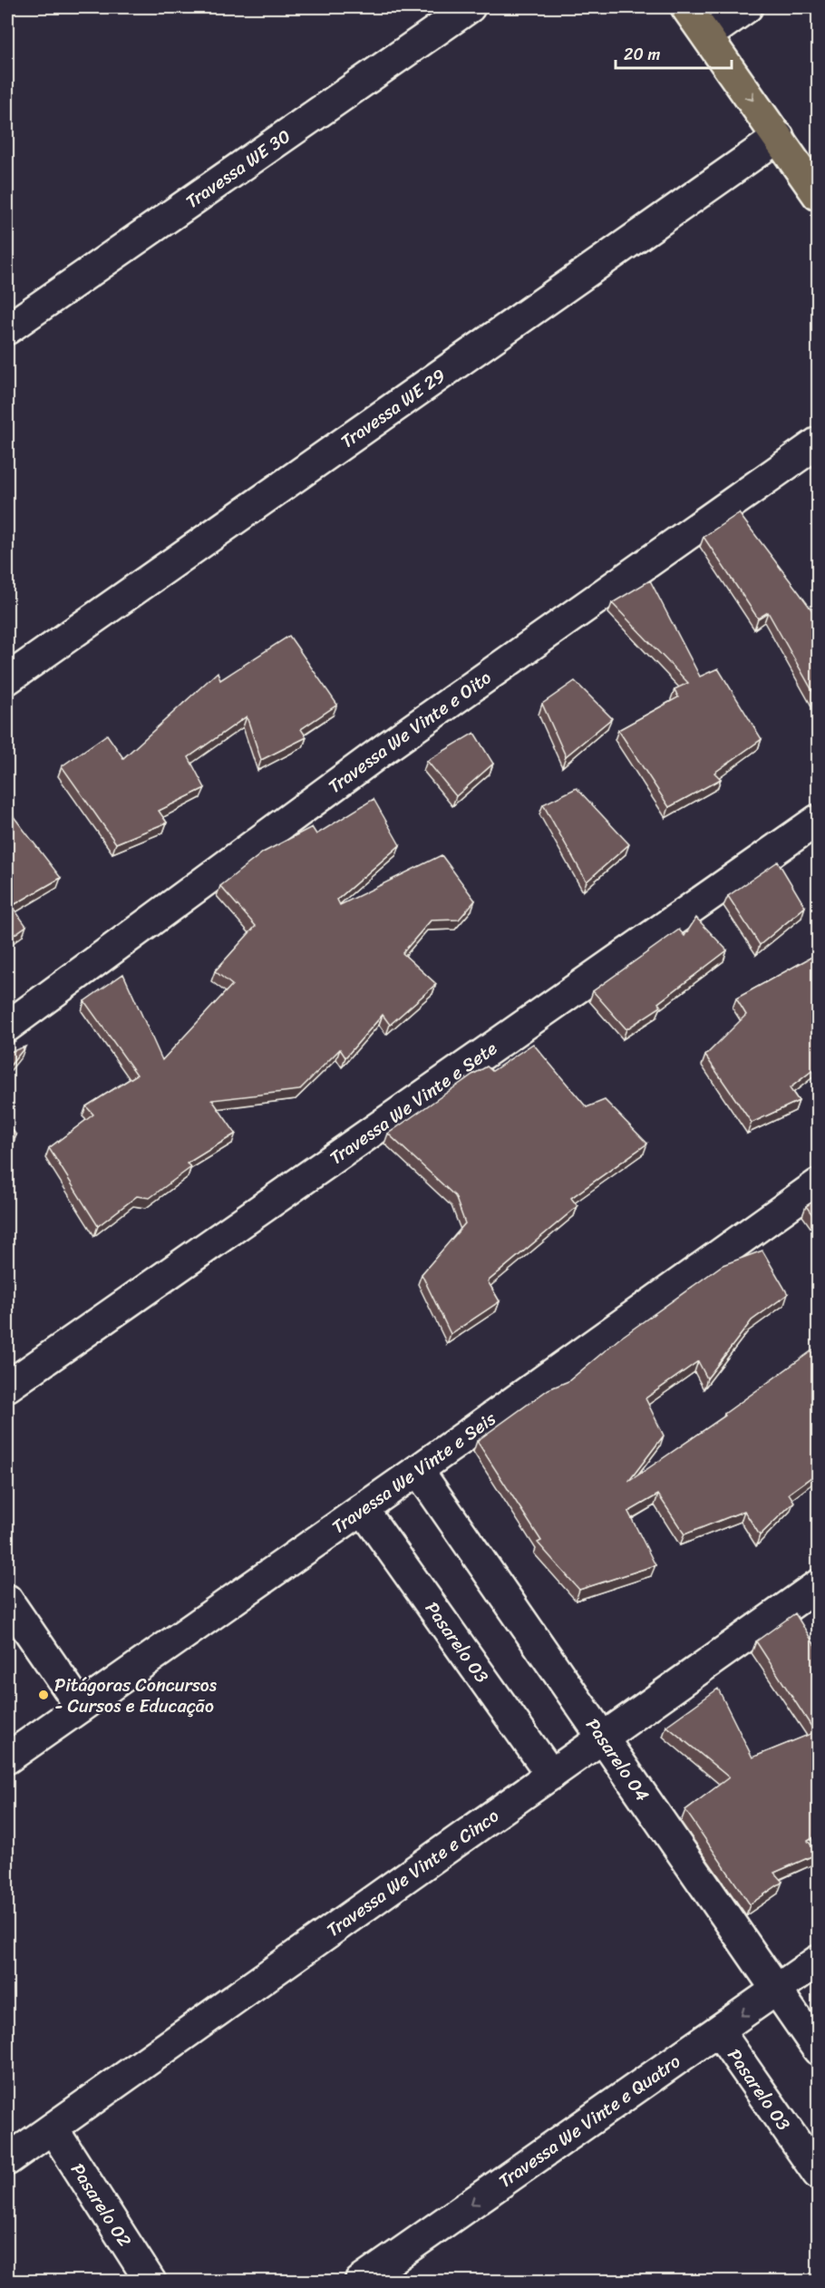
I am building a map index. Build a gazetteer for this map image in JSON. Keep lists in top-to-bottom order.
{
  "streets": {
    "street": [
      "Travessa WE 30",
      "Travessa WE 29",
      "Travessa We Vinte e Oito",
      "Travessa We Vinte e Sete",
      "Travessa We Vinte e Seis",
      "Pasarelo 03",
      "Pasarelo 04",
      "Travessa We Vinte e Cinco",
      "Travessa We Vinte e Quatro",
      "Pasarelo 02"
    ]
  },
  "crossings": [
    ["Travessa We Vinte e Seis", "Pasarelo 03"],
    ["Travessa We Vinte e Seis", "Pasarelo 04"],
    ["Pasarelo 03", "Travessa We Vinte e Cinco"],
    ["Pasarelo 03", "Travessa We Vinte e Quatro"],
    ["Pasarelo 04", "Travessa We Vinte e Cinco"],
    ["Pasarelo 04", "Travessa We Vinte e Quatro"],
    ["Travessa We Vinte e Cinco", "Pasarelo 02"]
  ],
  "one_way": ["Travessa We Vinte e Quatro"],
  "places": ["Pitágoras Concursos - Cursos e Educação"],
  "scale_bar": "20 m"
}
